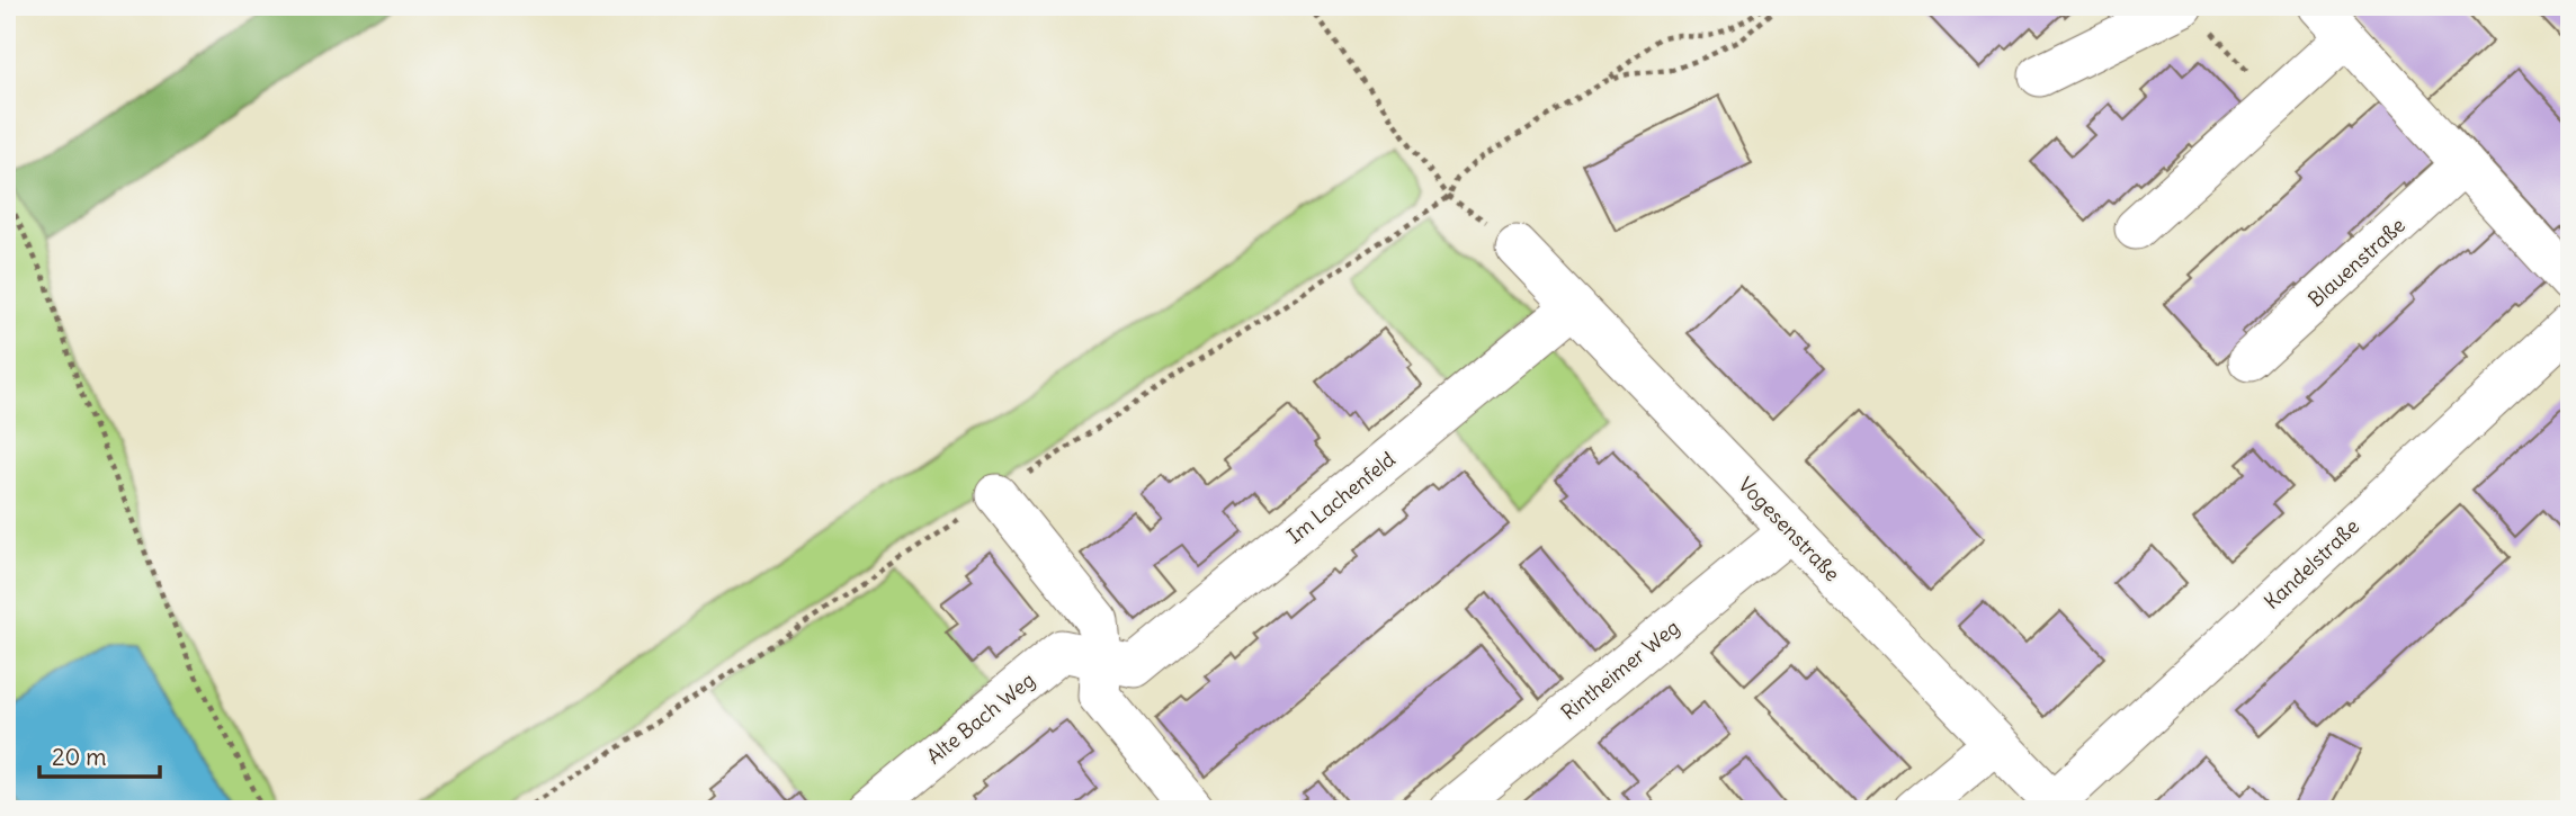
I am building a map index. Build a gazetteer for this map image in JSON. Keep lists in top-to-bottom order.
{
  "streets": {
    "street": [
      "Blauenstraße",
      "Im Lachenfeld",
      "Vogesenstraße",
      "Kandelstraße",
      "Rintheimer Weg",
      "Alte Bach Weg"
    ]
  },
  "crossings": [
    ["Im Lachenfeld", "Vogesenstraße"],
    ["Im Lachenfeld", "Alte Bach Weg"],
    ["Vogesenstraße", "Kandelstraße"],
    ["Vogesenstraße", "Rintheimer Weg"]
  ],
  "scale_bar": "20 m"
}
